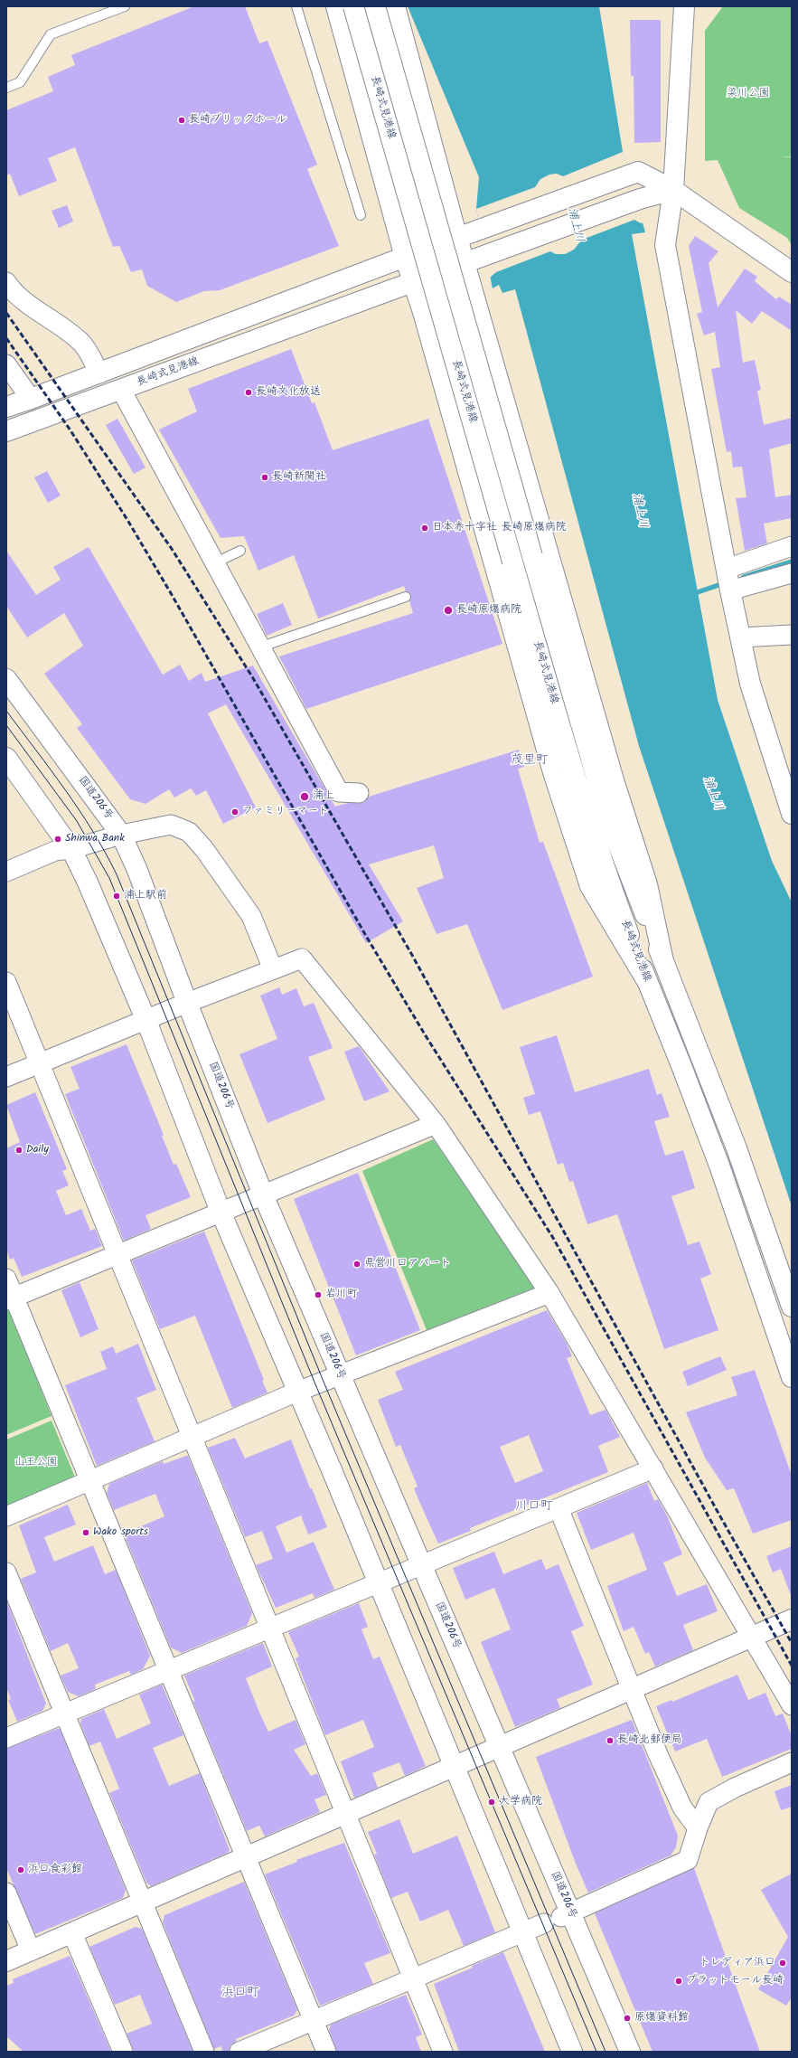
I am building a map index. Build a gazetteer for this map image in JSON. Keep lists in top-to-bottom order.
{
  "streets": {
    "main road": ["長崎式見港線", "国道206号"]
  },
  "districts": ["茂里町", "川口町", "浜口町"],
  "water": ["浦上川"],
  "parks": ["梁川公園", "山王公園"],
  "places": [
    "長崎ブリックホール",
    "長崎文化放送",
    "長崎新聞社",
    "日本赤十字社 長崎原爆病院",
    "長崎原爆病院",
    "浦上",
    "ファミリーマート",
    "Shinwa Bank",
    "浦上駅前",
    "Daily",
    "県営川口アパート",
    "岩川町",
    "Wako sports",
    "長崎北郵便局",
    "大学病院",
    "浜口食彩館",
    "トレディア浜口",
    "プラットモール長崎",
    "原爆資料館"
  ]
}
